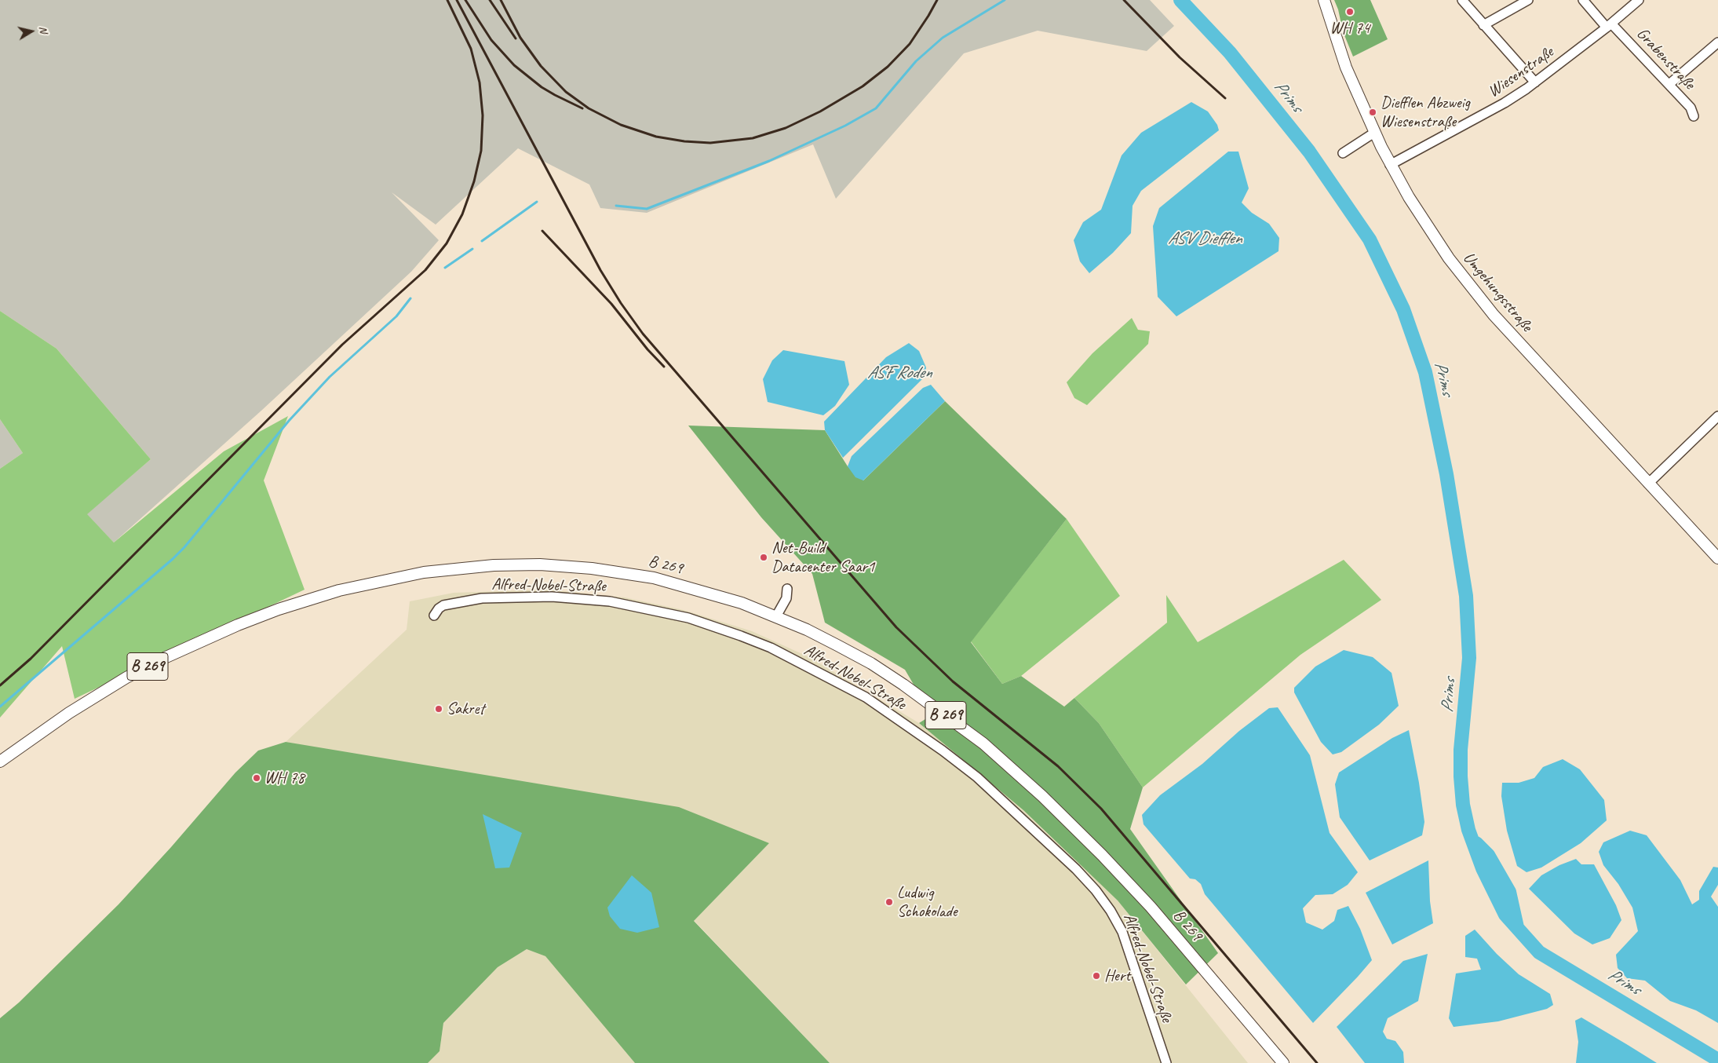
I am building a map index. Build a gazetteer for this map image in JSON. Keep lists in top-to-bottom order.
{
  "streets": {
    "main road": ["Umgehungsstraße", "B 269"],
    "street": ["Grabenstraße", "Wiesenstraße", "Alfred-Nobel-Straße"]
  },
  "crossings": [
    ["Grabenstraße", "Wiesenstraße"],
    ["Wiesenstraße", "Umgehungsstraße"]
  ],
  "water": ["Prims", "ASV Diefflen", "ASF Roden"],
  "places": [
    "WH 74",
    "Diefflen Abzweig Wiesenstraße",
    "Net-Build Datacenter Saar1",
    "Sakret",
    "WH 78",
    "Ludwig Schokolade",
    "Hert"
  ],
  "north": "right"
}
